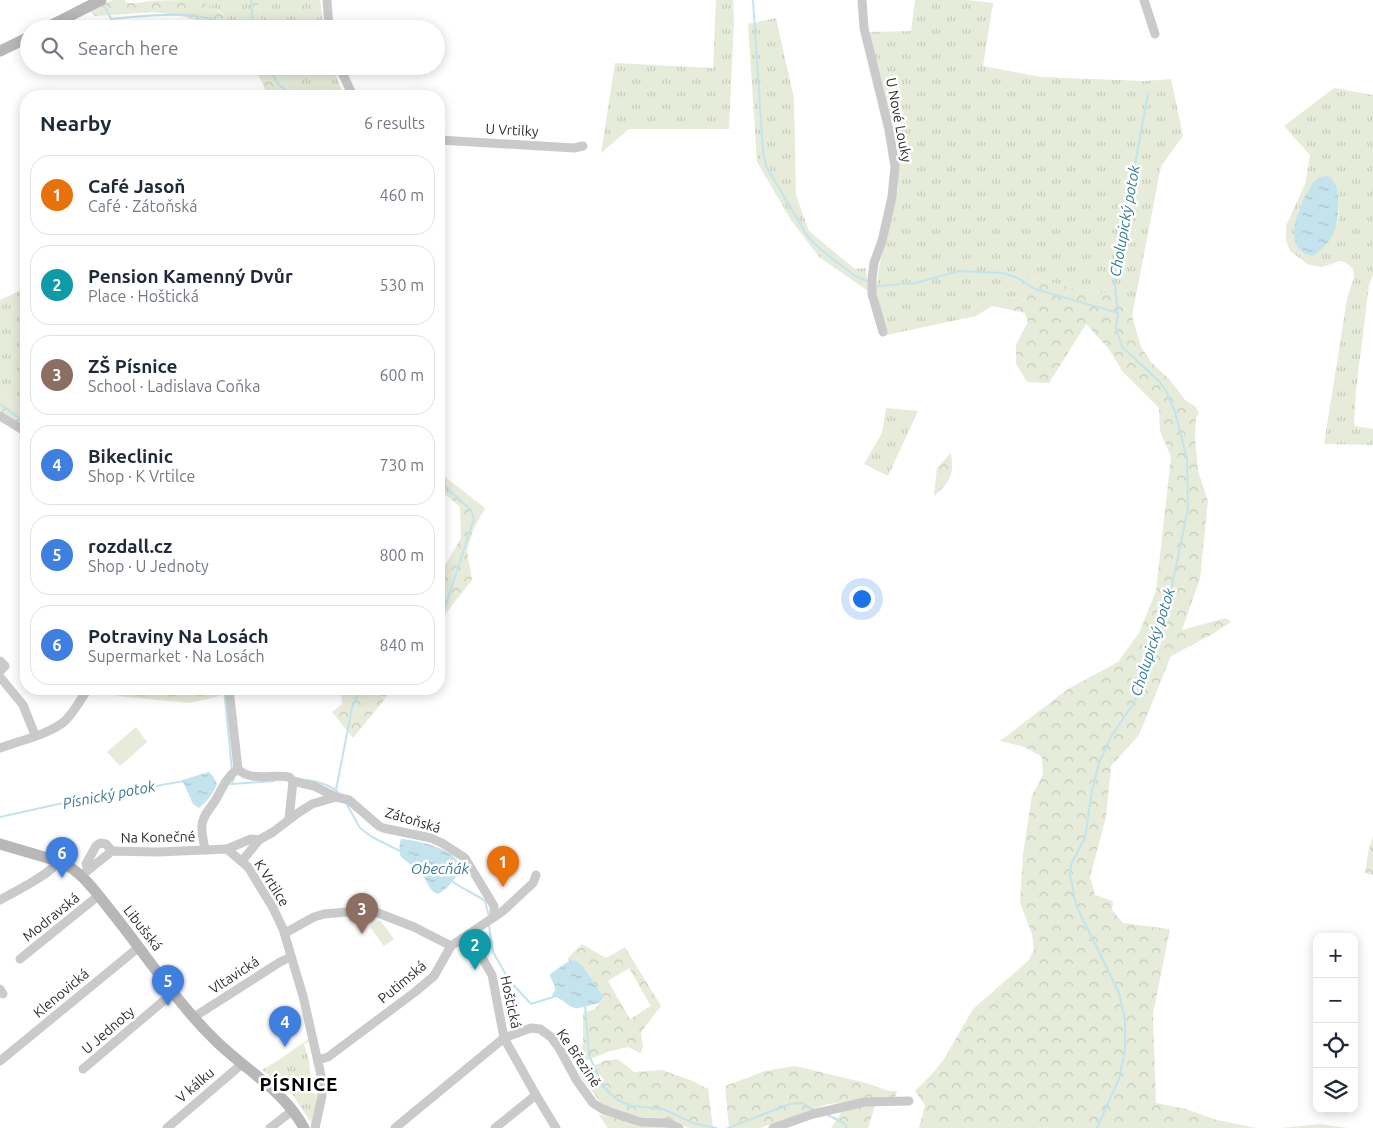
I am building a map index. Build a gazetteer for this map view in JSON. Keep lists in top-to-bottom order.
{
  "streets": {
    "street": [
      "U Nové Louky",
      "U Vrtilky",
      "Zátoňská",
      "Na Konečné",
      "K Vrtilce",
      "Modravská",
      "Libušská",
      "Vltavická",
      "Putimská",
      "Klenovická",
      "Hoštická",
      "U Jednoty",
      "Ke Březině",
      "V kálku"
    ]
  },
  "crossings": [
    ["Zátoňská", "Putimská"],
    ["Na Konečné", "Libušská"],
    ["K Vrtilce", "Vltavická"],
    ["K Vrtilce", "Putimská"],
    ["Modravská", "Libušská"],
    ["Libušská", "Vltavická"],
    ["Libušská", "Klenovická"],
    ["Libušská", "U Jednoty"],
    ["Libušská", "V kálku"],
    ["Putimská", "Hoštická"],
    ["Hoštická", "Ke Březině"]
  ],
  "districts": ["PÍSNICE"],
  "water": ["Cholupický potok", "Písnický potok", "Obecňák"],
  "page": {
    "search": "Search here",
    "heading": ["Nearby", "6 results"],
    "list": [
      {
        "mark": "1",
        "name": "Café Jasoň",
        "note": "Café · Zátoňská",
        "value": "460 m"
      },
      {
        "mark": "2",
        "name": "Pension Kamenný Dvůr",
        "note": "Place · Hoštická",
        "value": "530 m"
      },
      {
        "mark": "3",
        "name": "ZŠ Písnice",
        "note": "School · Ladislava Coňka",
        "value": "600 m"
      },
      {
        "mark": "4",
        "name": "Bikeclinic",
        "note": "Shop · K Vrtilce",
        "value": "730 m"
      },
      {
        "mark": "5",
        "name": "rozdall.cz",
        "note": "Shop · U Jednoty",
        "value": "800 m"
      },
      {
        "mark": "6",
        "name": "Potraviny Na Losách",
        "note": "Supermarket · Na Losách",
        "value": "840 m"
      }
    ],
    "pins": [
      "6",
      "1",
      "3",
      "2",
      "5",
      "4"
    ],
    "map_buttons": ["+", "−"]
  }
}
